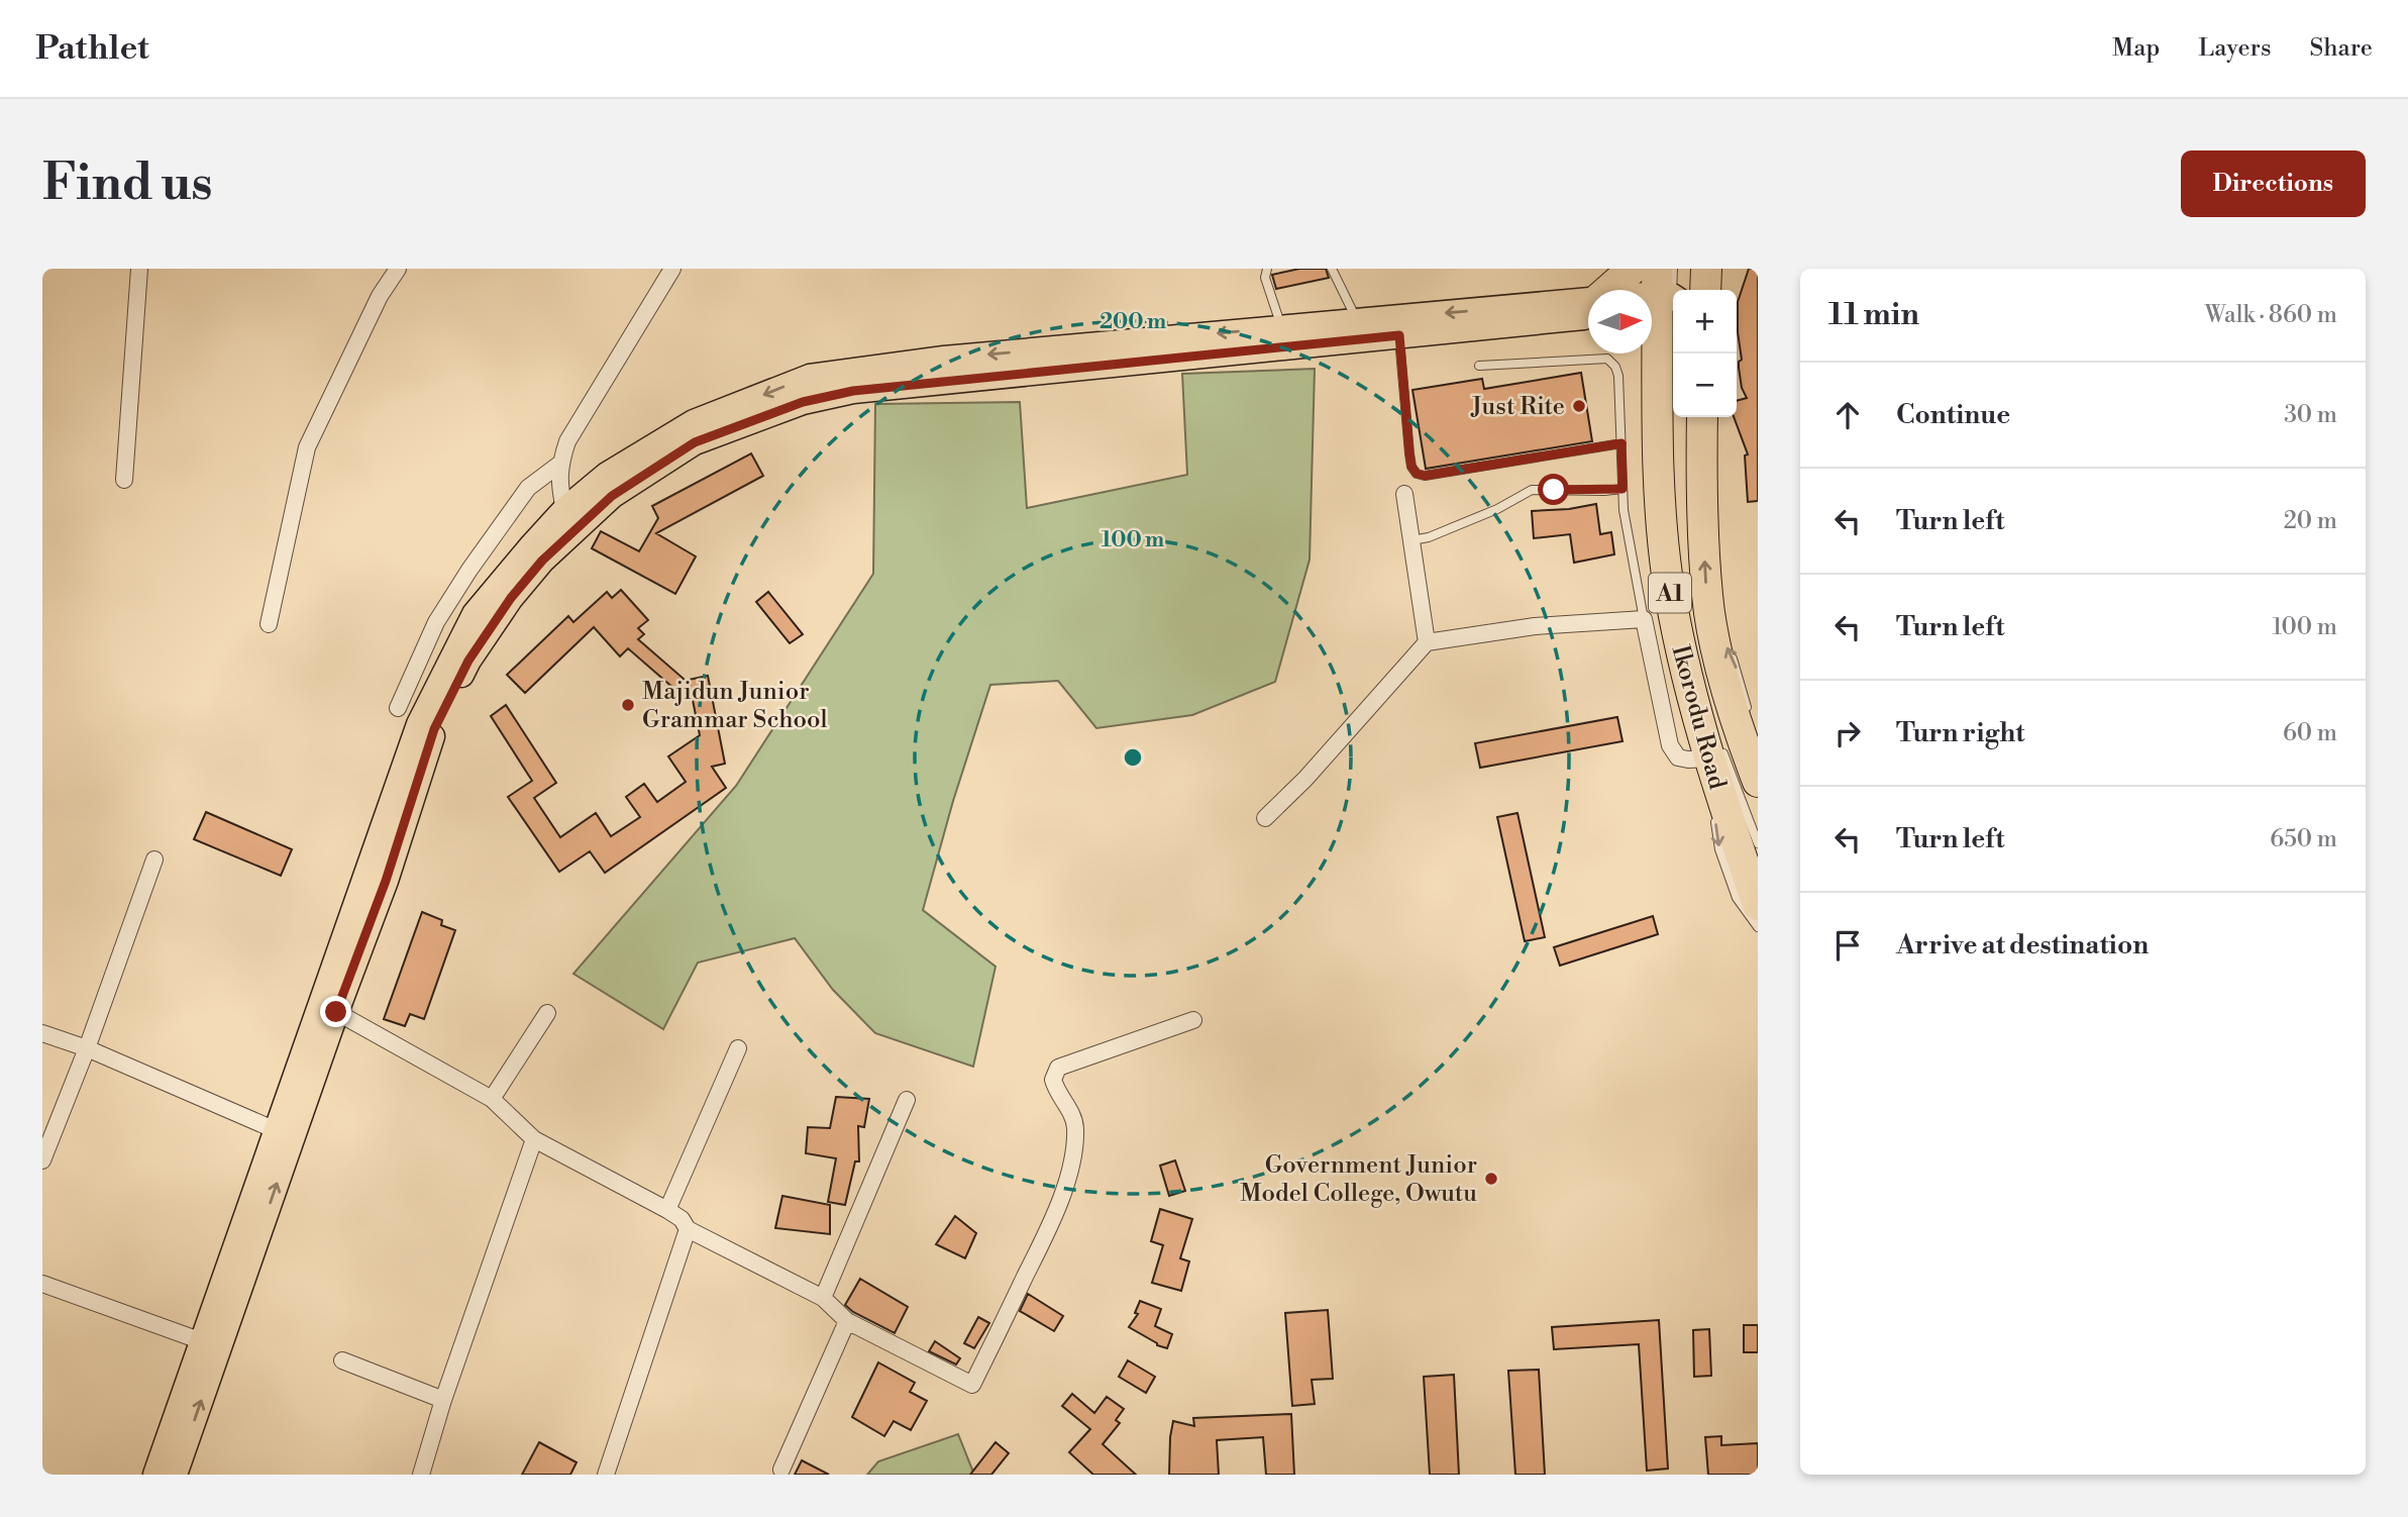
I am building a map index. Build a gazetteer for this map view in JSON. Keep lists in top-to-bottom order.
{
  "streets": {
    "highway": ["A1", "Ikorodu Road"]
  },
  "places": ["Just Rite", "Majidun Junior Grammar School", "Government Junior Model College, Owutu"],
  "north": "right",
  "page": {
    "header": "Pathlet",
    "nav": ["Map", "Layers", "Share"],
    "buttons": "Directions",
    "title": "Find us",
    "heading": ["11 min", "Walk · 860 m"],
    "map_buttons": ["+", "−"],
    "list": [
      ["Continue", "30 m"],
      ["Turn left", "20 m"],
      ["Turn left", "100 m"],
      ["Turn right", "60 m"],
      ["Turn left", "650 m"],
      "Arrive at destination"
    ]
  },
  "rings": ["200 m", "100 m"]
}
